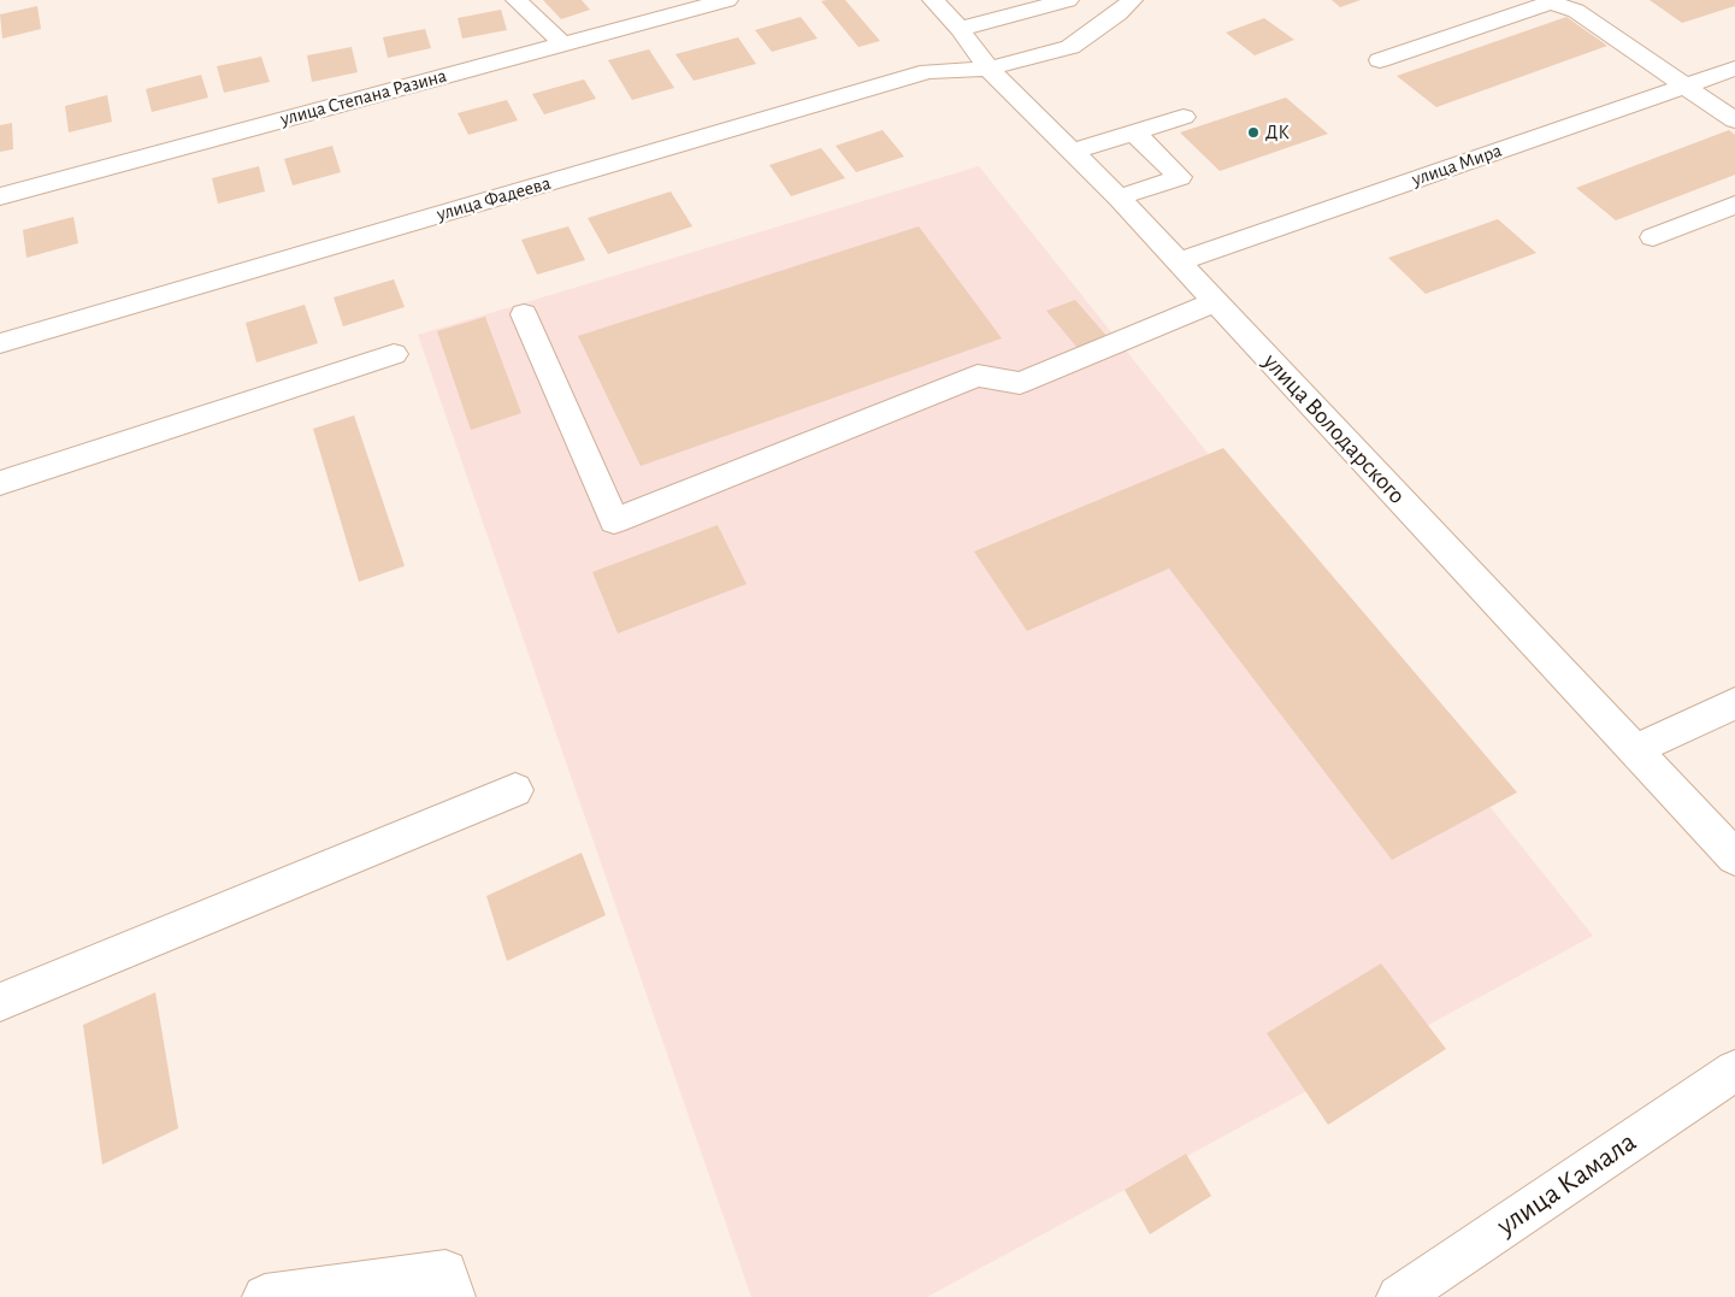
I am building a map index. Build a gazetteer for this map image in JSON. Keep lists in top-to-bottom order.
{
  "streets": {
    "street": [
      "улица Степана Разина",
      "улица Мира",
      "улица Фадеева",
      "улица Володарского",
      "улица Камала"
    ]
  },
  "crossings": [
    ["улица Мира", "улица Володарского"],
    ["улица Фадеева", "улица Володарского"]
  ],
  "places": ["ДК"]
}
